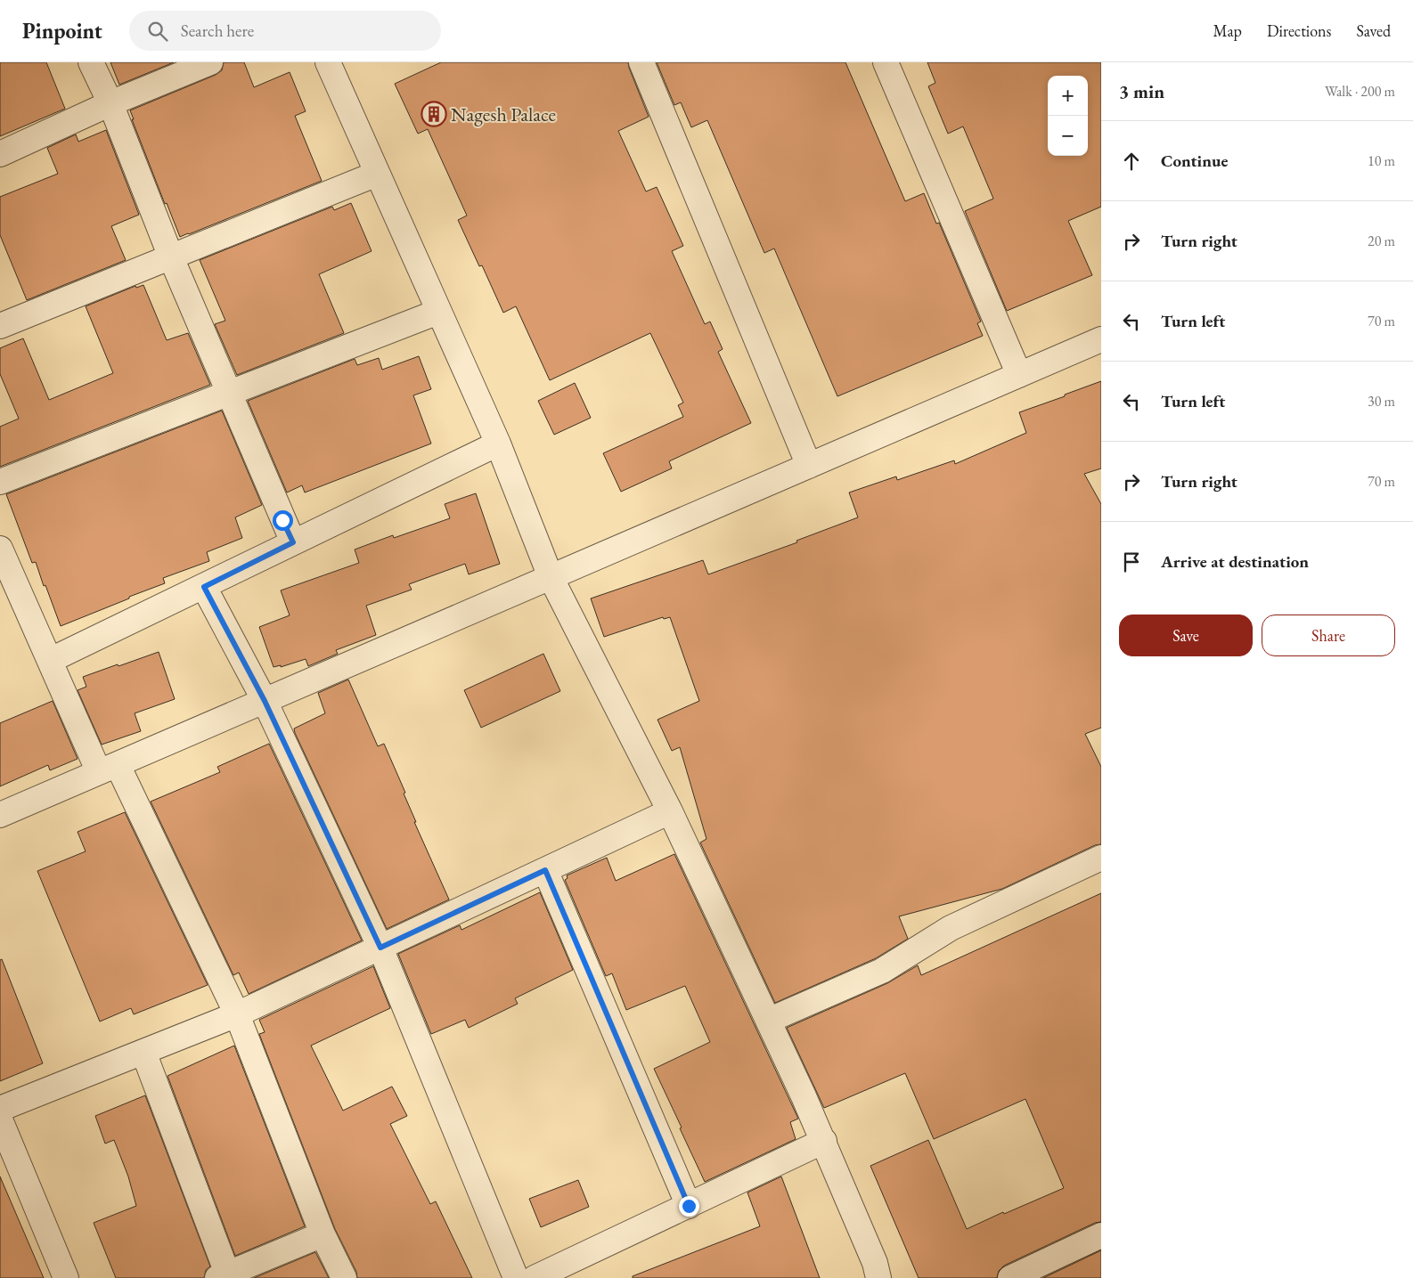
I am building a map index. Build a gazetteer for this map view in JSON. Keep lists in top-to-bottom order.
{
  "places": {
    "building": ["Nagesh Palace"]
  },
  "page": {
    "header": "Pinpoint",
    "search": "Search here",
    "nav": ["Map", "Directions", "Saved"],
    "heading": ["3 min", "Walk · 200 m"],
    "map_buttons": ["+", "−"],
    "list": [
      ["Continue", "10 m"],
      ["Turn right", "20 m"],
      ["Turn left", "70 m"],
      ["Turn left", "30 m"],
      ["Turn right", "70 m"],
      "Arrive at destination"
    ],
    "buttons": ["Save", "Share"]
  }
}
